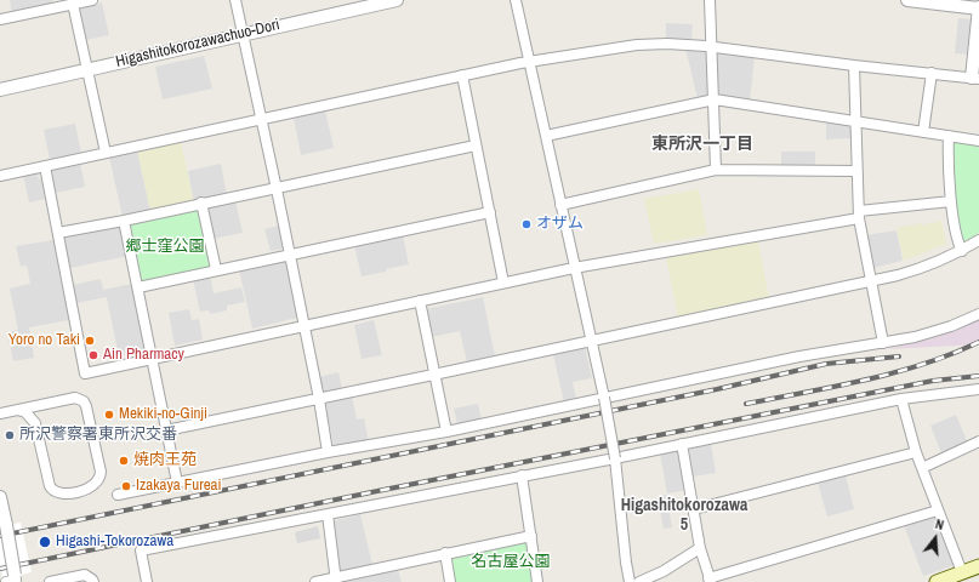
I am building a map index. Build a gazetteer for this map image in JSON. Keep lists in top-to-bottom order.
{
  "streets": {
    "street": ["Higashitokorozawachuo-Dori"]
  },
  "districts": ["東所沢一丁目", "Higashitokorozawa 5"],
  "parks": ["郷士窪公園", "名古屋公園"],
  "places": [
    "オザム",
    "Yoro no Taki",
    "Ain Pharmacy",
    "Mekiki-no-Ginji",
    "所沢警察署東所沢交番",
    "焼肉王苑",
    "Izakaya Fureai",
    "Higashi-Tokorozawa"
  ],
  "north": "top"
}
